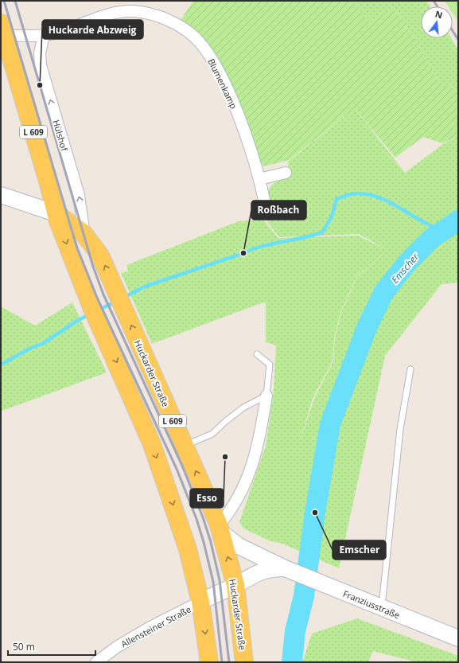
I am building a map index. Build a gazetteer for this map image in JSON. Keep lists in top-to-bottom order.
{
  "streets": {
    "main road": ["L 609", "Huckarder Straße"],
    "street": [
      "Blumenkamp",
      "Hülshof",
      "Franziusstraße",
      "Allensteiner Straße"
    ]
  },
  "crossings": [
    ["Blumenkamp", "L 609"],
    ["Blumenkamp", "Hülshof"],
    ["L 609", "Huckarder Straße"],
    ["L 609", "Franziusstraße"],
    ["L 609", "Allensteiner Straße"],
    ["Hülshof", "Huckarder Straße"],
    ["Huckarder Straße", "Franziusstraße"],
    ["Franziusstraße", "Allensteiner Straße"]
  ],
  "one_way": ["Hülshof", "Huckarder Straße"],
  "water": ["Emscher"],
  "places": [
    "Huckarde Abzweig",
    "Roßbach",
    "Esso",
    "Emscher"
  ],
  "scale_bar": "50 m",
  "north": "top"
}
